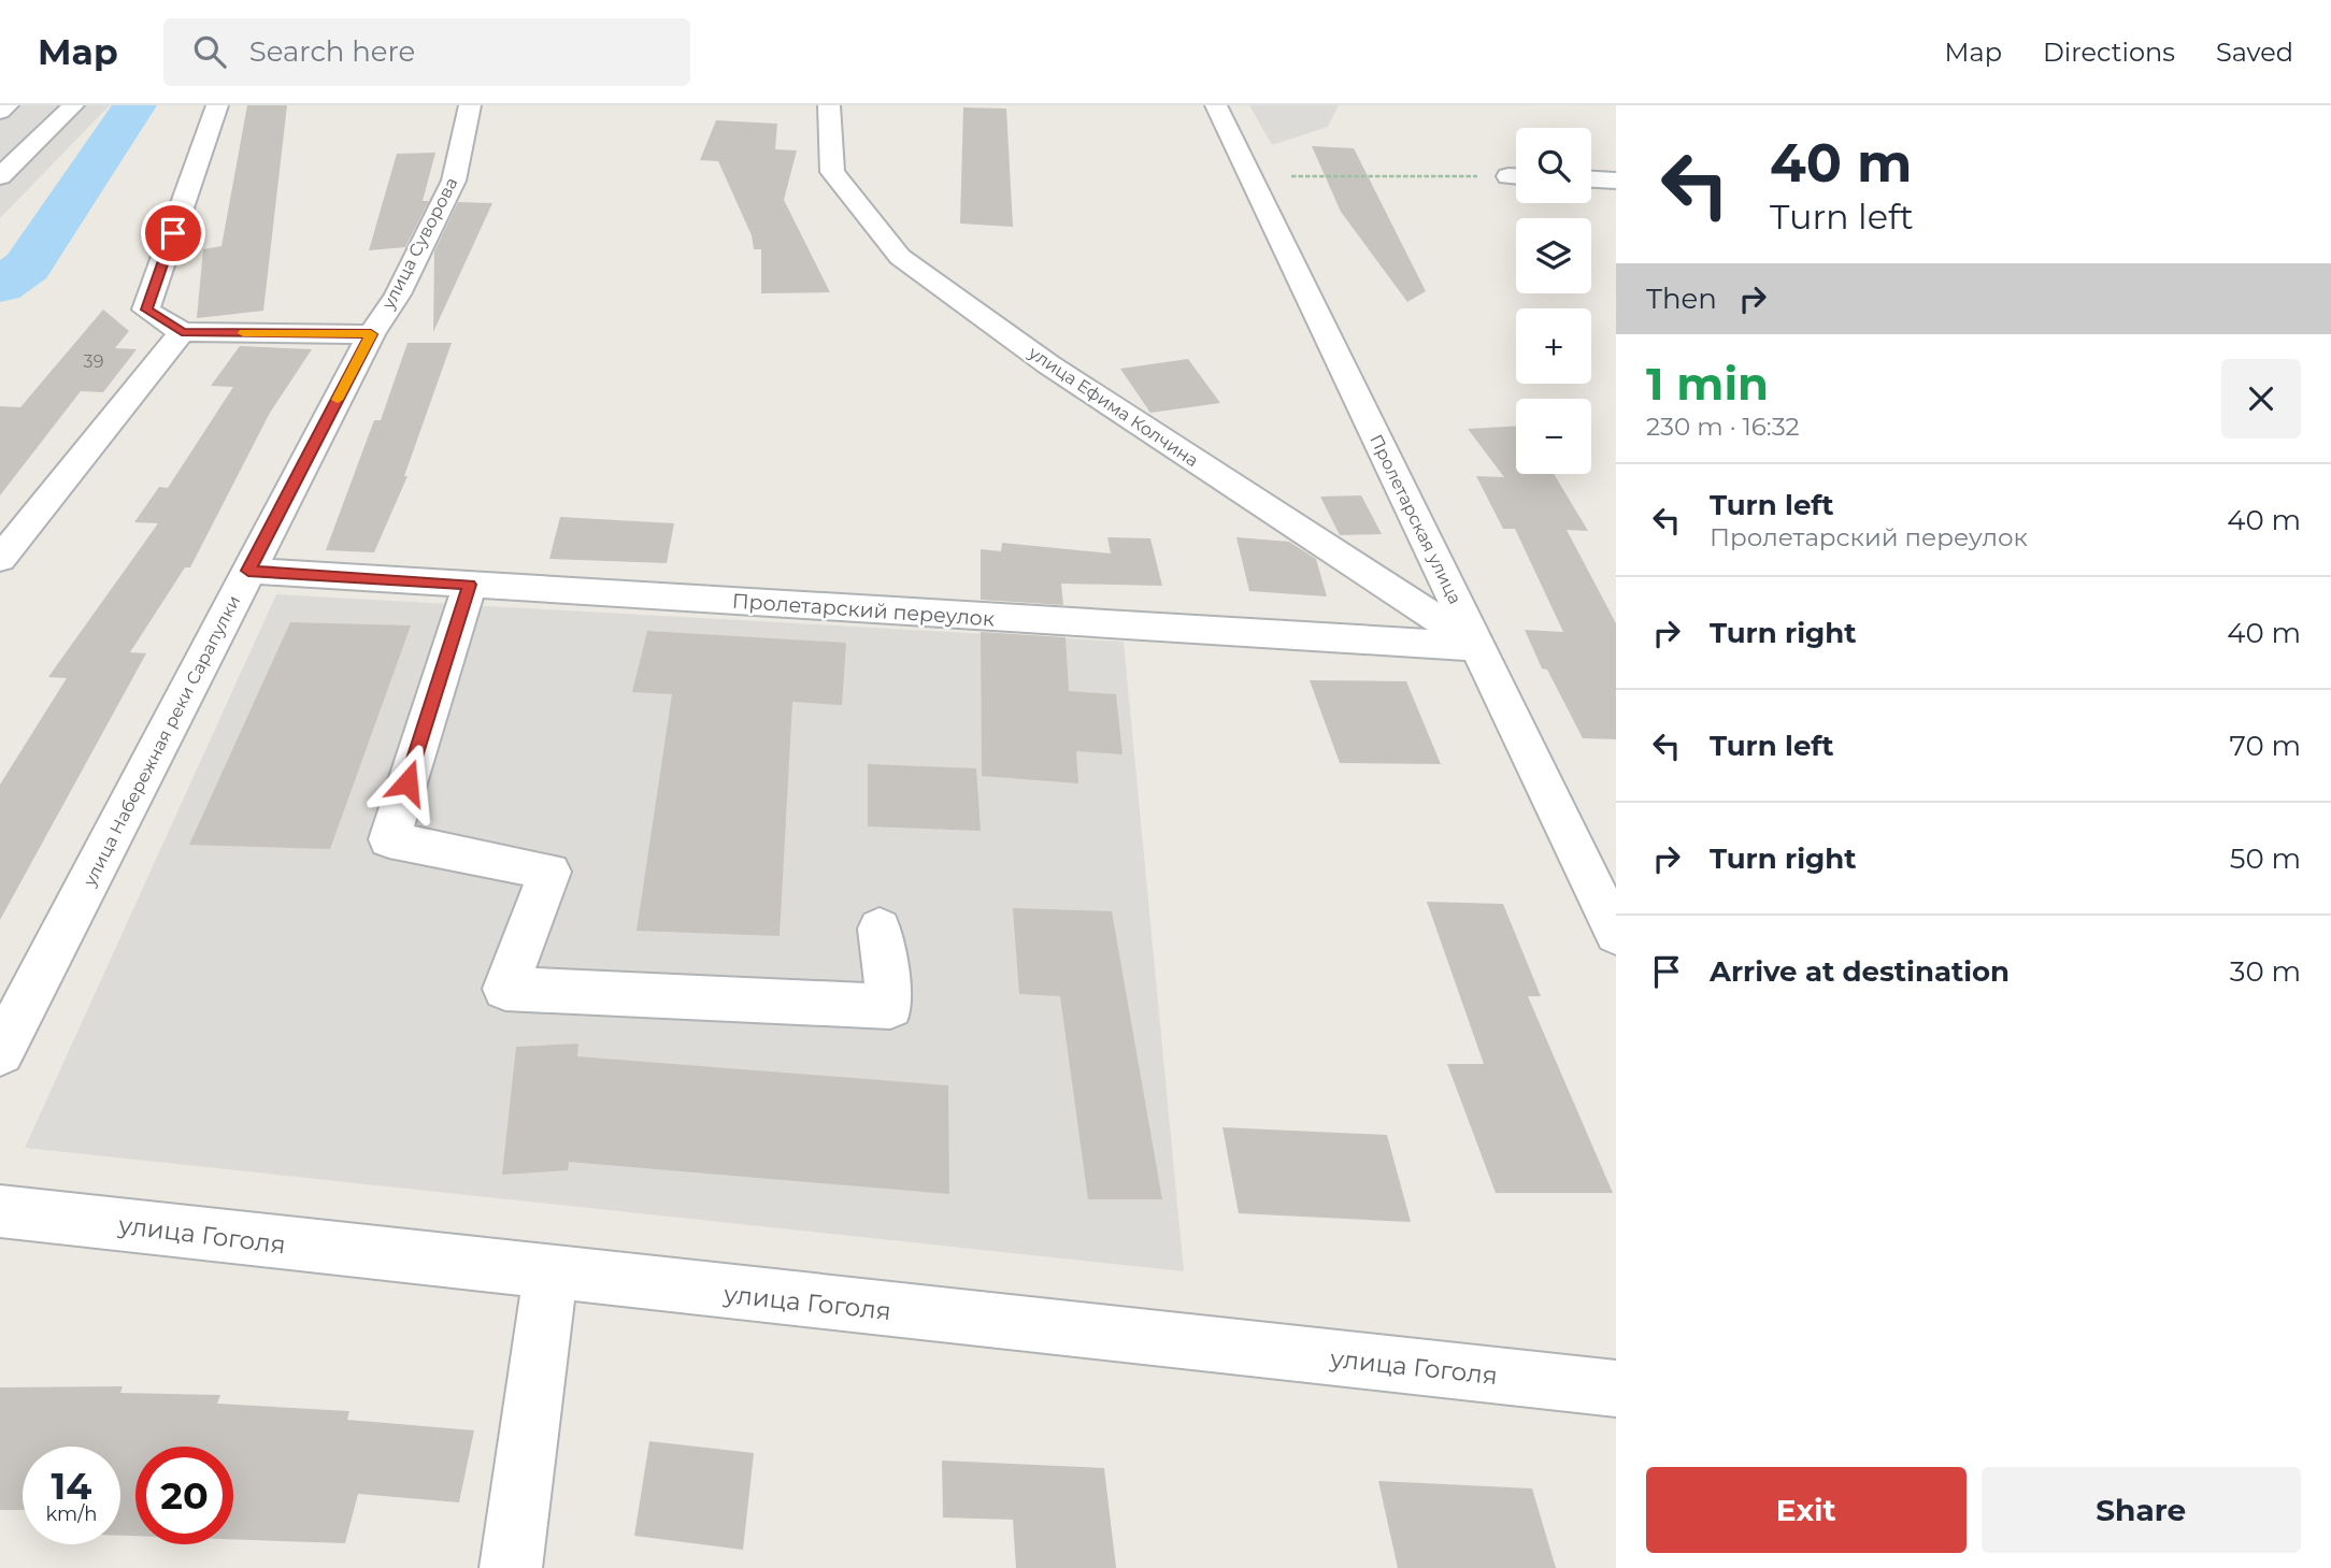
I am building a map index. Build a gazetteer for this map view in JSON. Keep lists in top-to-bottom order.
{
  "streets": {
    "street": [
      "улица Суворова",
      "улица Ефима Колчина",
      "Пролетарская улица",
      "Пролетарский переулок",
      "улица Набережная реки Сарапулки",
      "улица Гоголя"
    ]
  },
  "crossings": [
    ["улица Суворова", "улица Набережная реки Сарапулки"],
    ["улица Ефима Колчина", "Пролетарская улица"],
    ["улица Ефима Колчина", "Пролетарский переулок"],
    ["Пролетарская улица", "Пролетарский переулок"],
    ["Пролетарский переулок", "улица Набережная реки Сарапулки"]
  ],
  "house_numbers": ["39"],
  "page": {
    "header": "Map",
    "search": "Search here",
    "nav": ["Map", "Directions", "Saved"],
    "turn": ["40 m", "Turn left"],
    "map_buttons": ["+", "−"],
    "then": "Then",
    "heading": ["1 min", "230 m · 16:32"],
    "list": [
      {
        "name": "Turn left",
        "note": "Пролетарский переулок",
        "value": "40 m"
      },
      {
        "name": "Turn right",
        "value": "40 m"
      },
      {
        "name": "Turn left",
        "value": "70 m"
      },
      {
        "name": "Turn right",
        "value": "50 m"
      },
      {
        "name": "Arrive at destination",
        "value": "30 m"
      }
    ],
    "speed": "14 km/h",
    "limit": "20",
    "buttons": ["Exit", "Share"]
  }
}
